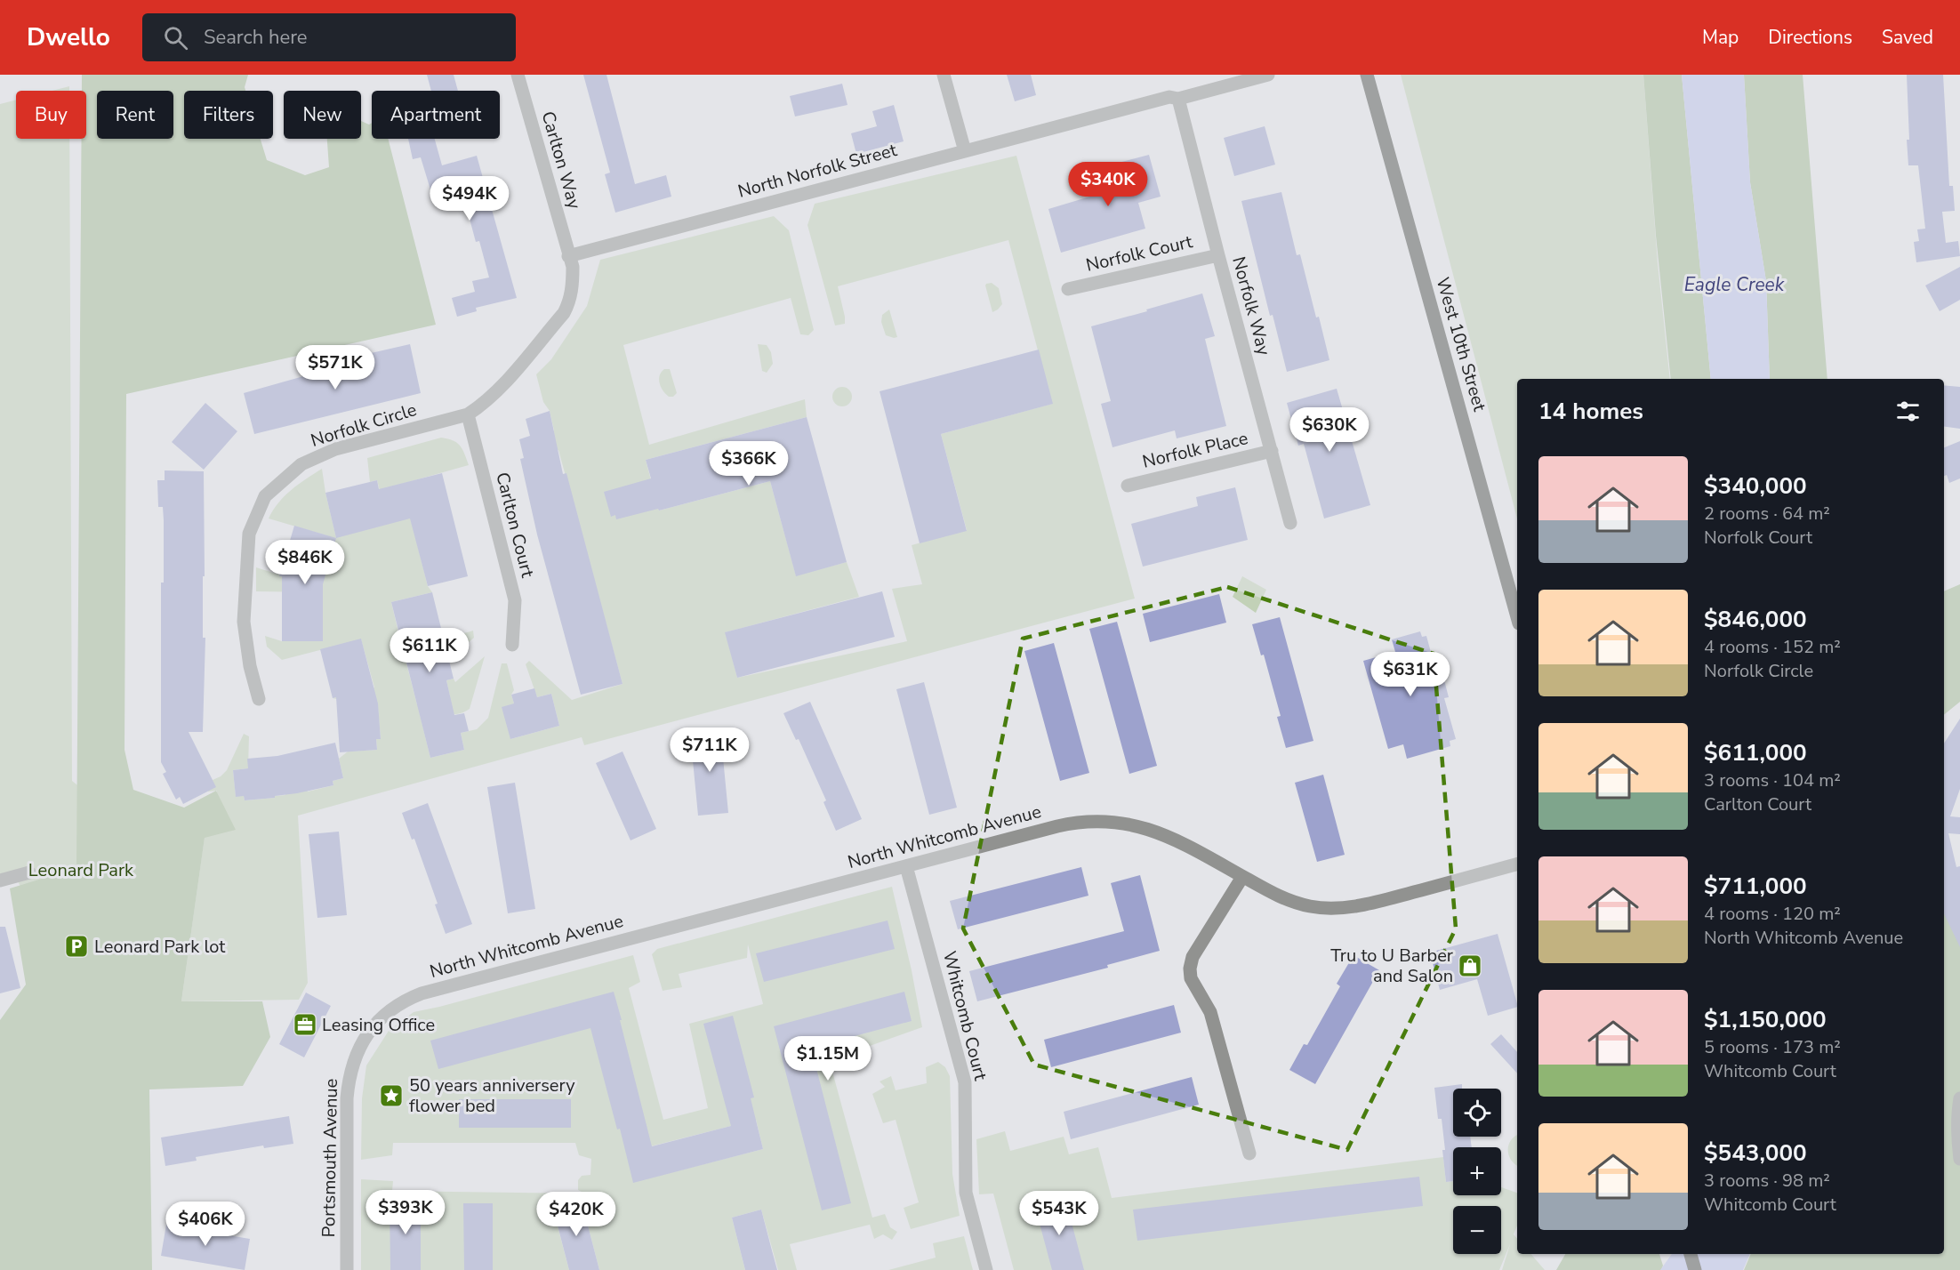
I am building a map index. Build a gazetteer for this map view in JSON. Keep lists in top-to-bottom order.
{
  "streets": {
    "main road": ["West 10th Street"],
    "street": [
      "Carlton Way",
      "North Norfolk Street",
      "Norfolk Court",
      "Norfolk Way",
      "Norfolk Circle",
      "Norfolk Place",
      "Carlton Court",
      "North Whitcomb Avenue",
      "Whitcomb Court",
      "Portsmouth Avenue"
    ]
  },
  "crossings": [
    ["Carlton Way", "North Norfolk Street"],
    ["North Norfolk Street", "Norfolk Way"],
    ["Norfolk Court", "Norfolk Way"],
    ["Norfolk Way", "Norfolk Place"],
    ["Norfolk Circle", "Carlton Court"],
    ["North Whitcomb Avenue", "Whitcomb Court"],
    ["North Whitcomb Avenue", "Portsmouth Avenue"]
  ],
  "water": ["Eagle Creek"],
  "parks": ["Leonard Park"],
  "places": {
    "parking": ["Leonard Park lot"],
    "shop": ["Tru to U Barber and Salon"],
    "office": ["Leasing Office"],
    "place": ["50 years anniversery flower bed"]
  },
  "page": {
    "header": "Dwello",
    "search": "Search here",
    "nav": ["Map", "Directions", "Saved"],
    "chip": [
      "Buy",
      "Rent",
      "Filters",
      "New",
      "Apartment"
    ],
    "price": [
      "$340K",
      "$494K",
      "$571K",
      "$630K",
      "$366K",
      "$846K",
      "$611K",
      "$631K",
      "$711K",
      "$1.15M",
      "$393K",
      "$543K",
      "$420K",
      "$406K"
    ],
    "heading": "14 homes",
    "list": [
      {
        "name": "$340,000",
        "note": "2 rooms · 64 m² · Norfolk Court"
      },
      {
        "name": "$846,000",
        "note": "4 rooms · 152 m² · Norfolk Circle"
      },
      {
        "name": "$611,000",
        "note": "3 rooms · 104 m² · Carlton Court"
      },
      {
        "name": "$711,000",
        "note": "4 rooms · 120 m² · North Whitcomb Avenue"
      },
      {
        "name": "$1,150,000",
        "note": "5 rooms · 173 m² · Whitcomb Court"
      },
      {
        "name": "$543,000",
        "note": "3 rooms · 98 m² · Whitcomb Court"
      }
    ],
    "map_buttons": ["+", "−"]
  }
}
